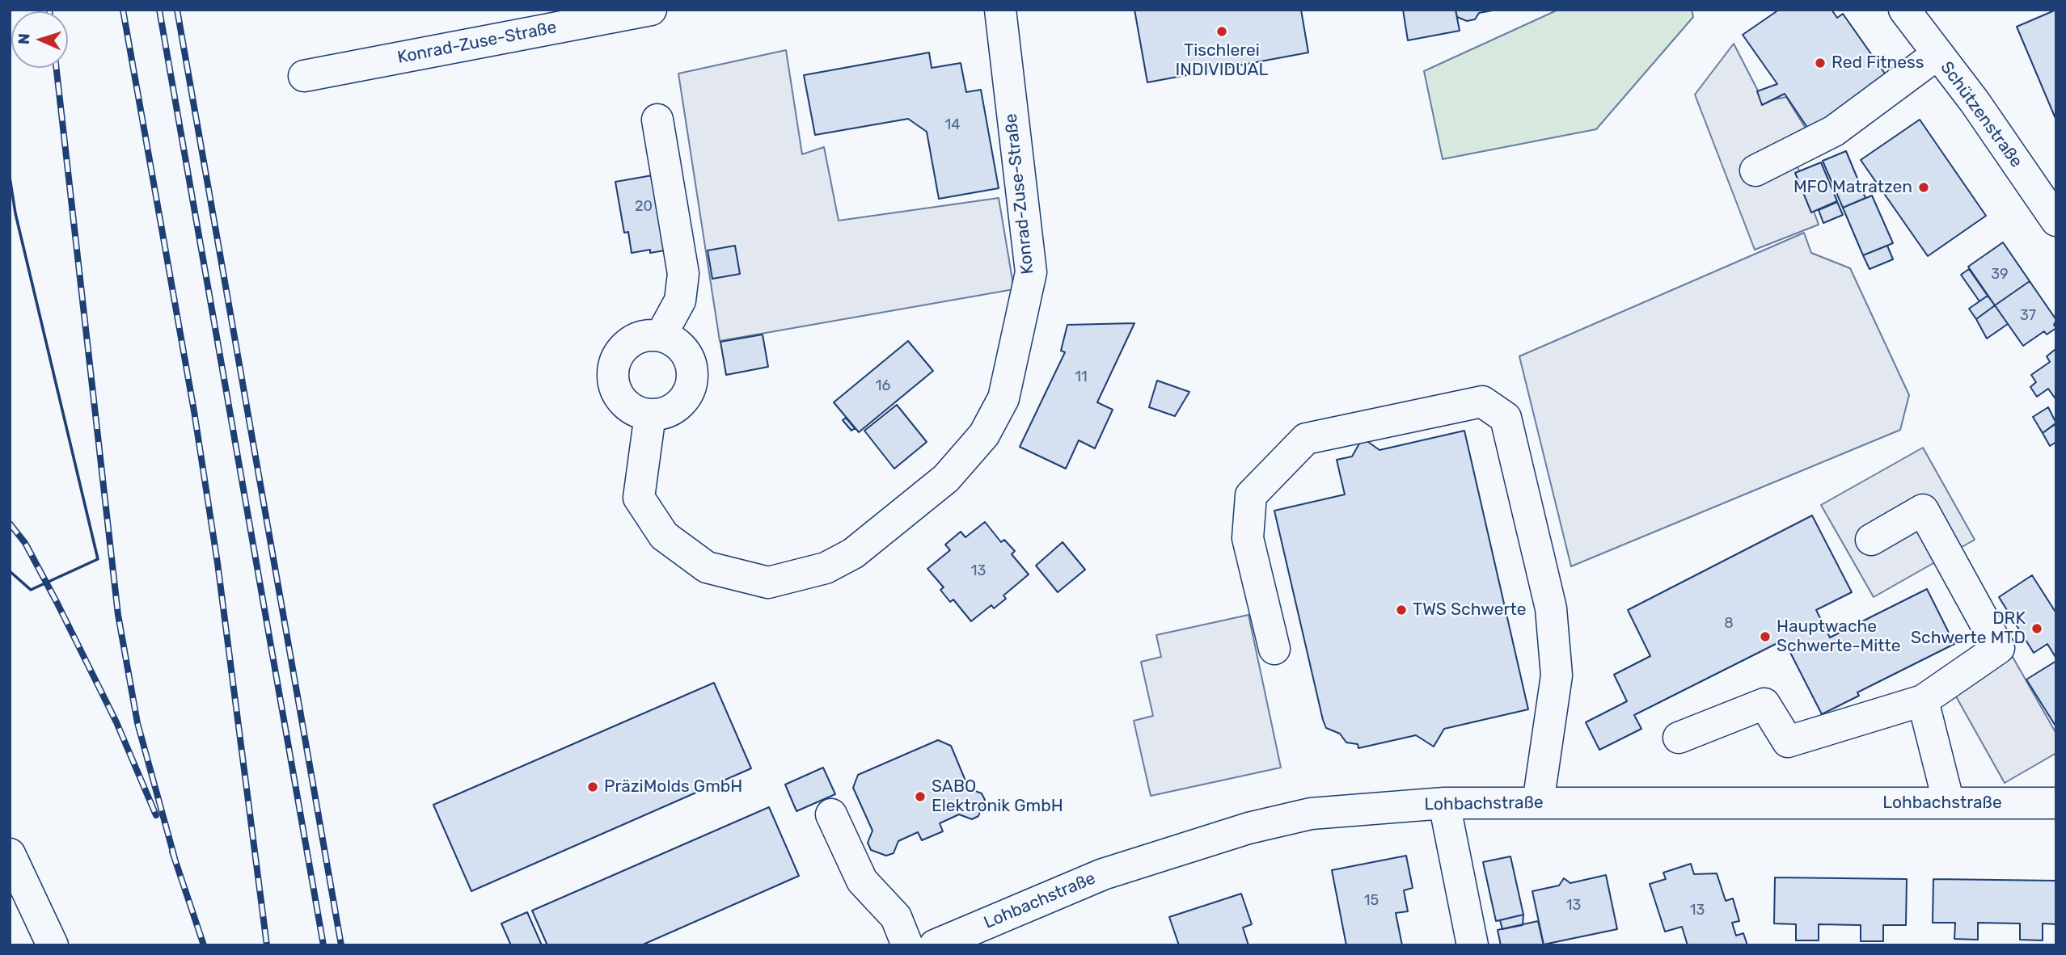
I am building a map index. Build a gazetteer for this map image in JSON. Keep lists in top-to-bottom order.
{
  "streets": {
    "street": ["Konrad-Zuse-Straße", "Schützenstraße", "Lohbachstraße"]
  },
  "places": [
    "Tischlerei INDIVIDUAL",
    "Red Fitness",
    "MFO Matratzen",
    "TWS Schwerte",
    "DRK Schwerte MTD",
    "Hauptwache Schwerte-Mitte",
    "PräziMolds GmbH",
    "SABO Elektronik GmbH"
  ],
  "house_numbers": [
    "14",
    "20",
    "39",
    "37",
    "11",
    "16",
    "13",
    "8",
    "15",
    "13",
    "13"
  ],
  "north": "left"
}
